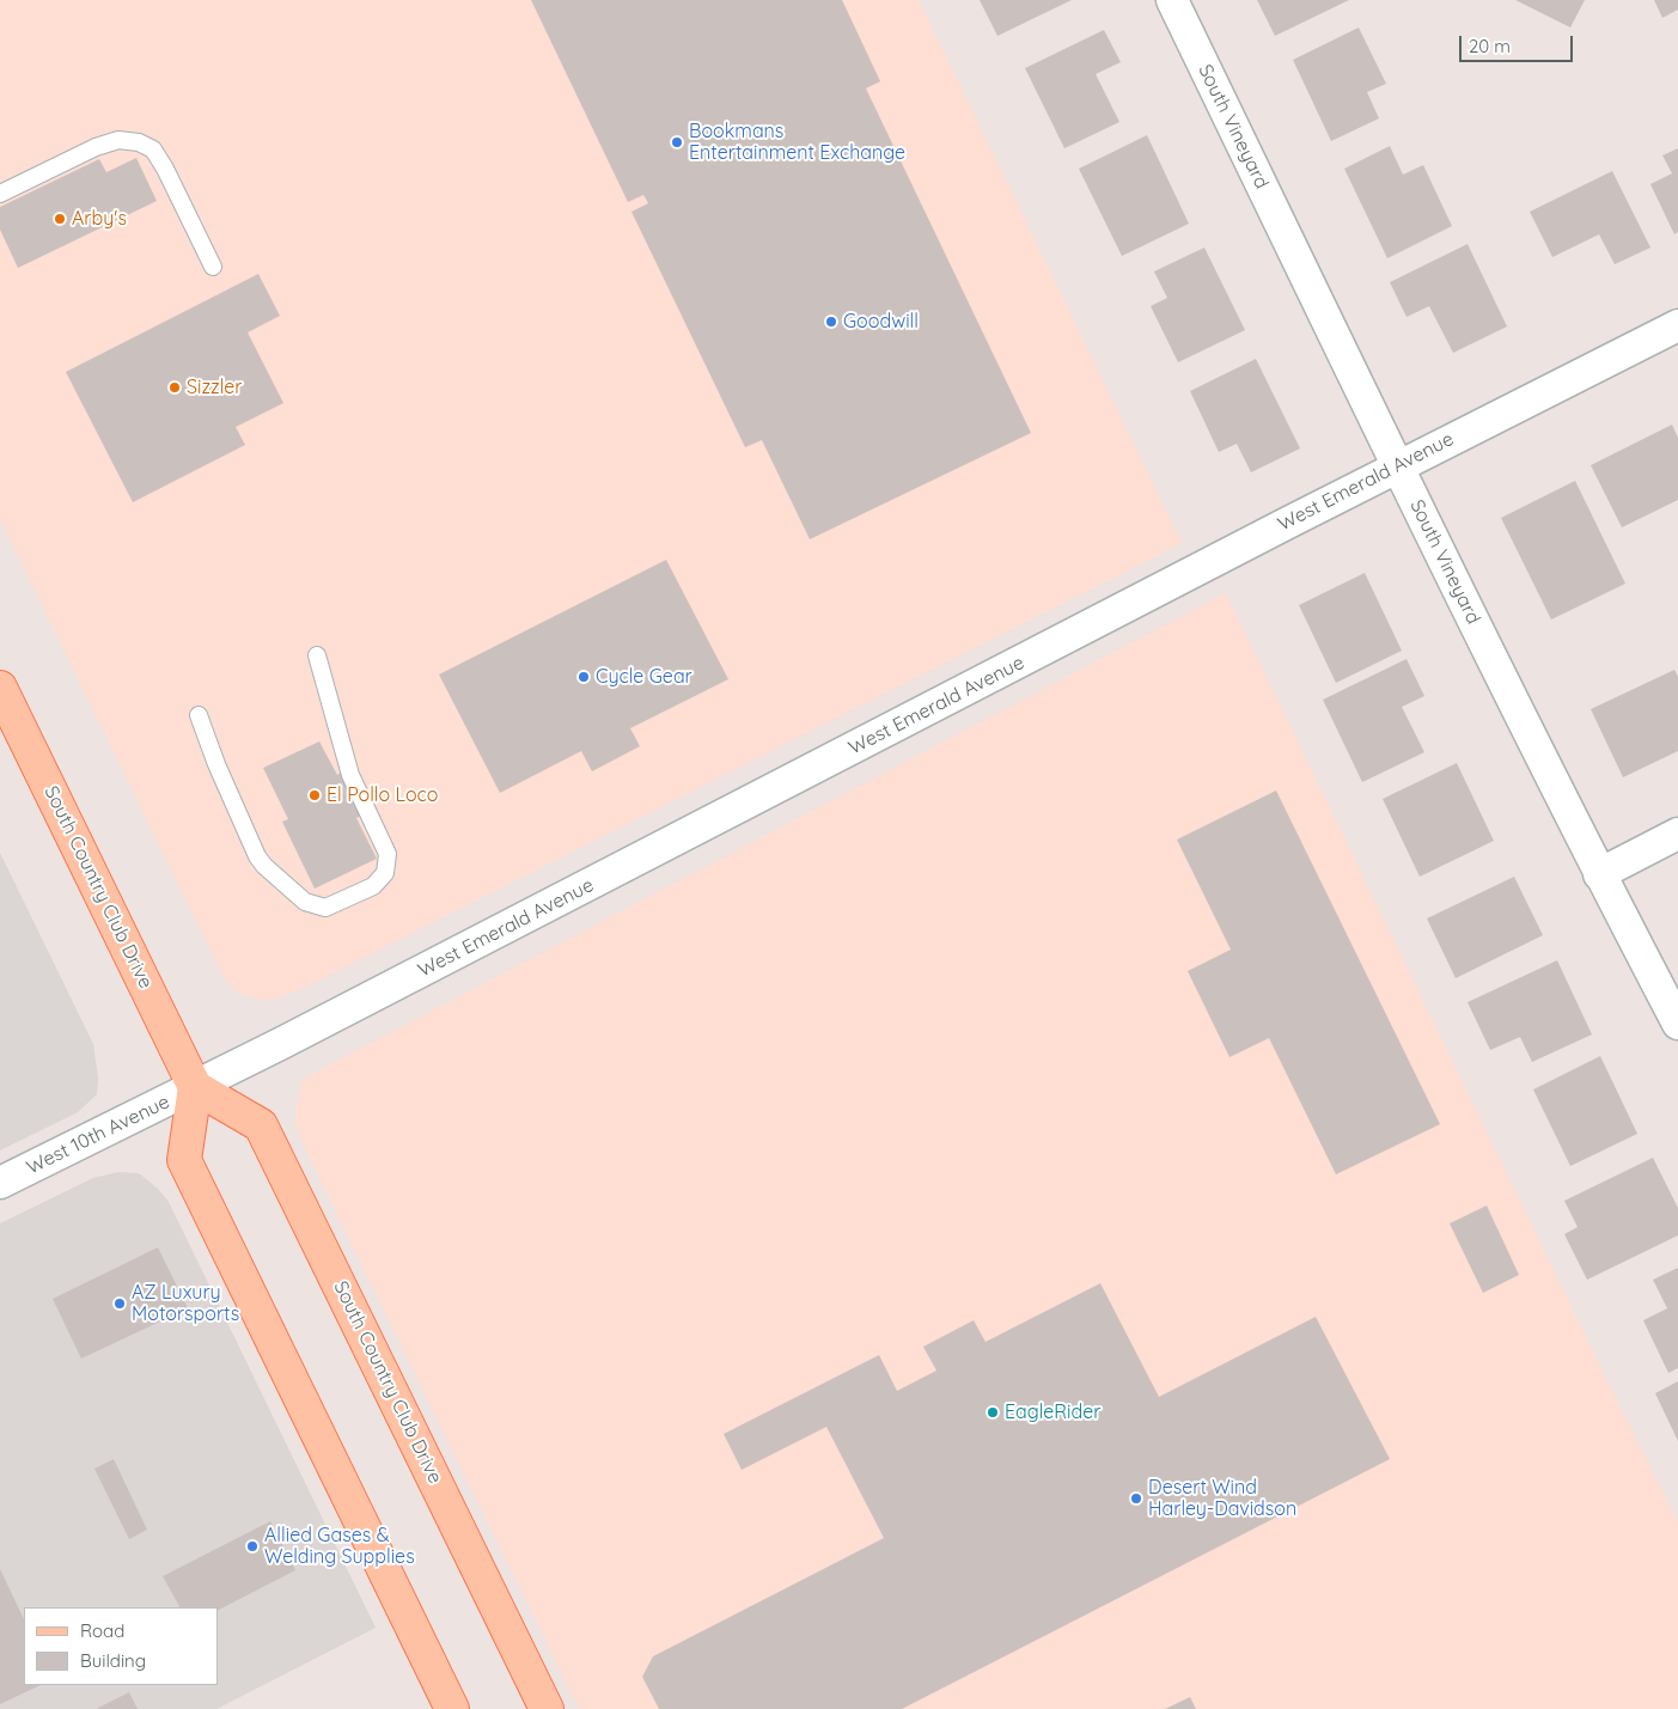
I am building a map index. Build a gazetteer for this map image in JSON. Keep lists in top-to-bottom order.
{
  "streets": {
    "main road": ["South Country Club Drive"],
    "street": ["South Vineyard", "West Emerald Avenue", "West 10th Avenue"]
  },
  "crossings": [
    ["South Vineyard", "West Emerald Avenue"],
    ["West Emerald Avenue", "South Country Club Drive"],
    ["West Emerald Avenue", "West 10th Avenue"],
    ["South Country Club Drive", "West 10th Avenue"]
  ],
  "places": [
    "Bookmans Entertainment Exchange",
    "Arby's",
    "Goodwill",
    "Sizzler",
    "Cycle Gear",
    "El Pollo Loco",
    "AZ Luxury Motorsports",
    "EagleRider",
    "Desert Wind Harley-Davidson",
    "Allied Gases & Welding Supplies"
  ],
  "legend": ["Road", "Building"],
  "scale_bar": "20 m"
}
